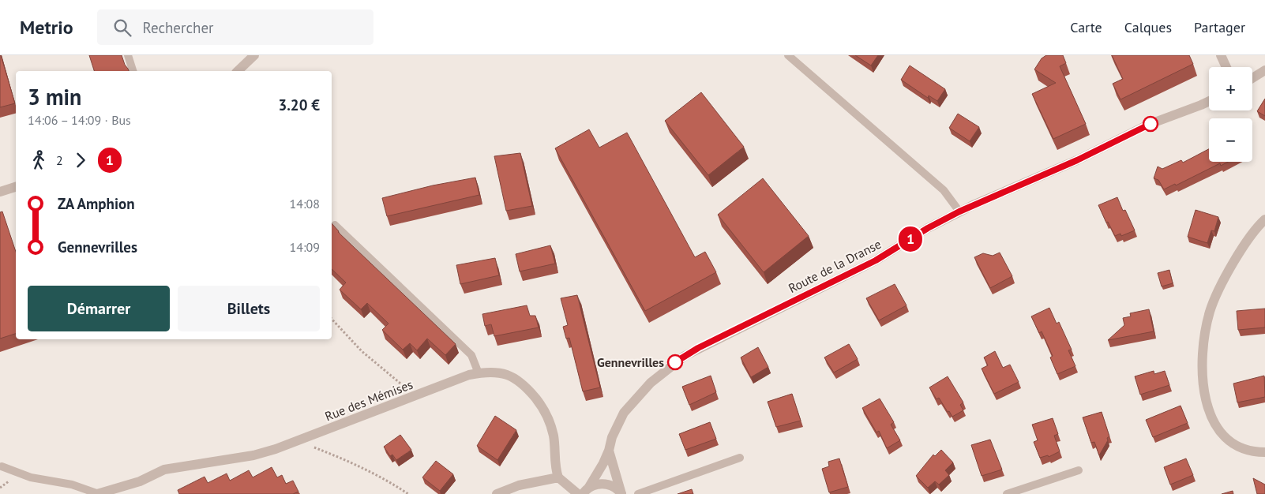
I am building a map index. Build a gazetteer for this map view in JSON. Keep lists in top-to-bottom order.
{
  "streets": {
    "street": ["Route de la Dranse", "Rue des Mémises"]
  },
  "places": ["Gennevrilles"],
  "lines": ["bus line 1"],
  "page": {
    "header": "Metrio",
    "search": "Rechercher",
    "nav": ["Carte", "Calques", "Partager"],
    "on_map": "1",
    "map_buttons": ["+", "−"],
    "heading": ["3 min", "14:06 – 14:09 · Bus", "3.20 €"],
    "legs": ["2", "1"],
    "list": [
      {
        "name": "ZA Amphion",
        "value": "14:08"
      },
      {
        "name": "Gennevrilles",
        "value": "14:09"
      }
    ],
    "buttons": ["Démarrer", "Billets"]
  }
}
